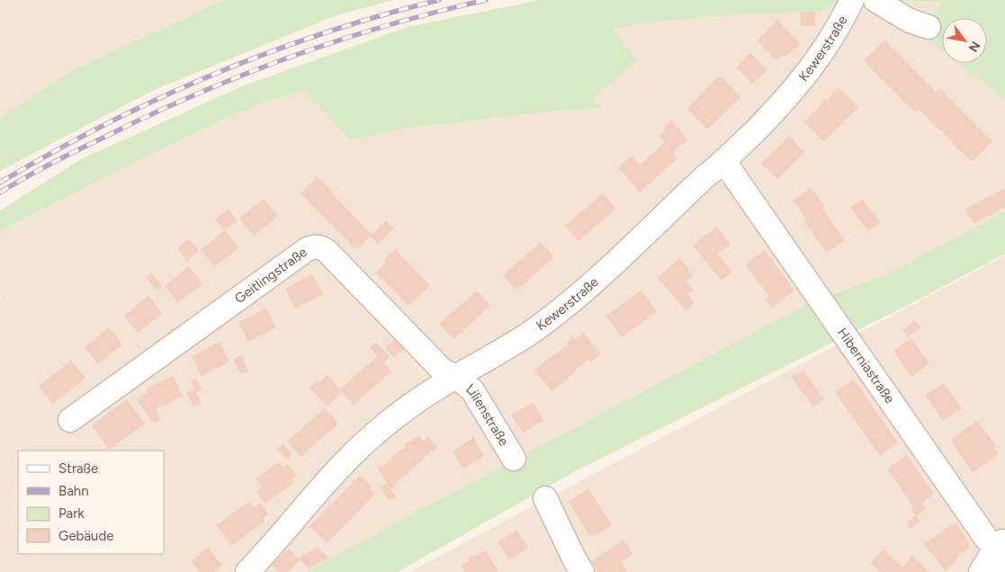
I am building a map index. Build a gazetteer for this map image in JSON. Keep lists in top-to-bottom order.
{
  "streets": {
    "street": [
      "Kewerstraße",
      "Geitlingstraße",
      "Hiberniastraße",
      "Lilienstraße"
    ]
  },
  "crossings": [
    ["Kewerstraße", "Geitlingstraße"],
    ["Kewerstraße", "Hiberniastraße"],
    ["Kewerstraße", "Lilienstraße"],
    ["Geitlingstraße", "Lilienstraße"]
  ],
  "legend": [
    "Straße",
    "Bahn",
    "Park",
    "Gebäude"
  ],
  "north": "bottom right"
}
